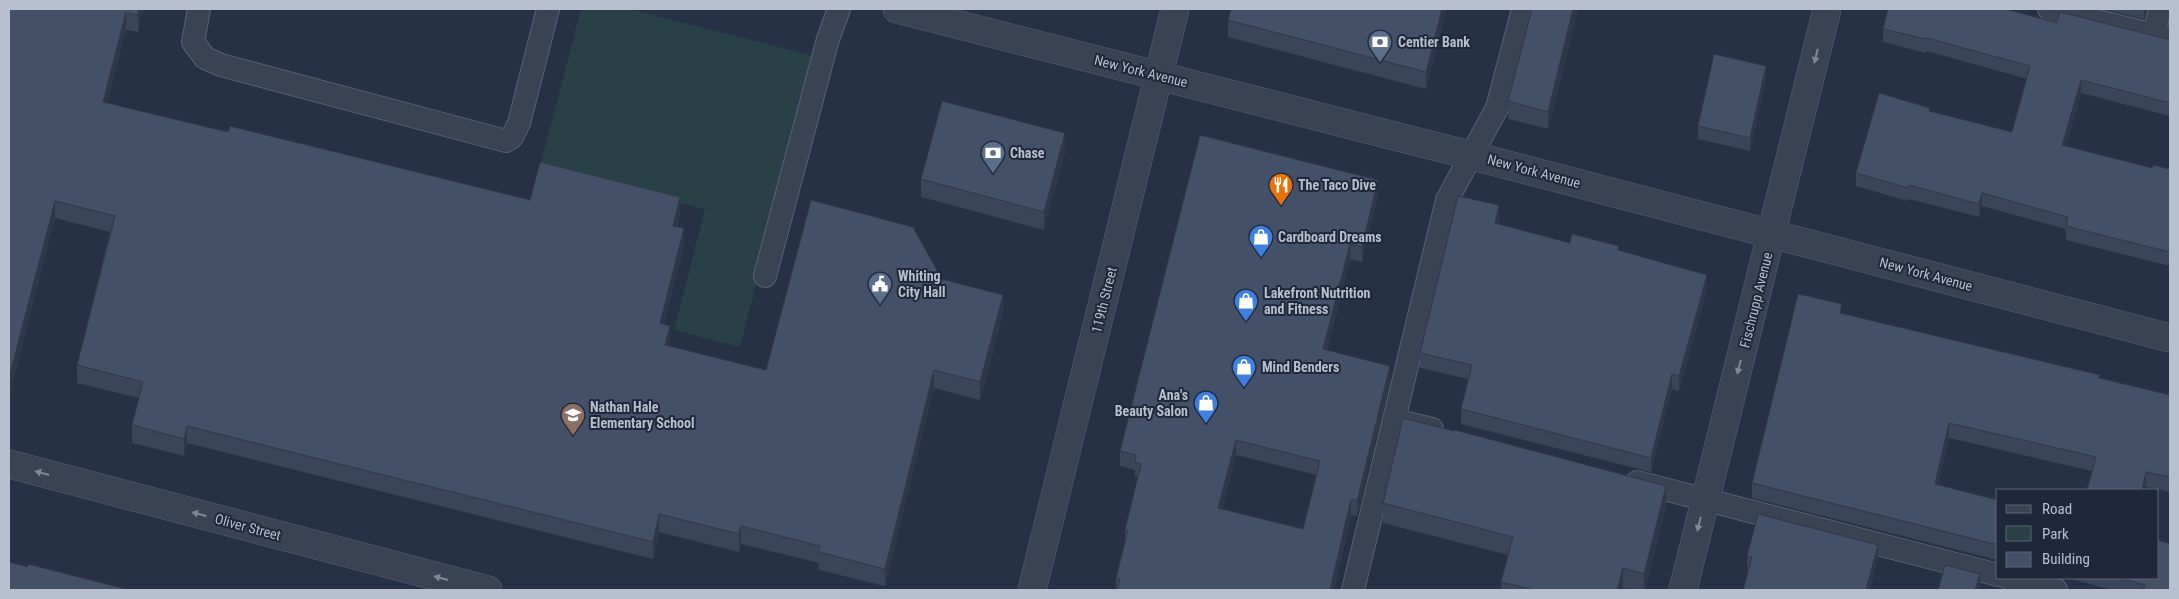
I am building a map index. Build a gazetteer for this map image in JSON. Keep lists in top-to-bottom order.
{
  "streets": {
    "street": [
      "New York Avenue",
      "119th Street",
      "Fischrupp Avenue",
      "Oliver Street"
    ]
  },
  "crossings": [
    ["New York Avenue", "119th Street"],
    ["New York Avenue", "Fischrupp Avenue"]
  ],
  "one_way": ["Fischrupp Avenue", "Oliver Street"],
  "places": {
    "bank": ["Centier Bank", "Chase"],
    "restaurant": ["The Taco Dive"],
    "shop": [
      "Cardboard Dreams",
      "Lakefront Nutrition and Fitness",
      "Mind Benders",
      "Ana's Beauty Salon"
    ],
    "public building": ["Whiting City Hall"],
    "school or university": ["Nathan Hale Elementary School"]
  },
  "legend": ["Road", "Park", "Building"]
}
